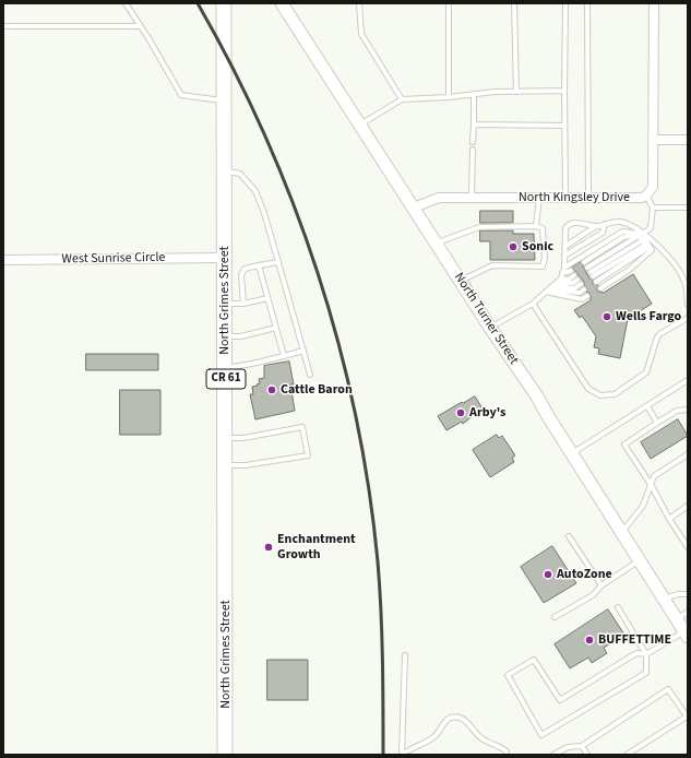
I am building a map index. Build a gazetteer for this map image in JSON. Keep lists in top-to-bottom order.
{
  "streets": {
    "main road": ["North Grimes Street", "North Turner Street", "CR 61"],
    "street": ["North Kingsley Drive", "West Sunrise Circle"]
  },
  "crossings": [
    ["North Kingsley Drive", "North Turner Street"],
    ["West Sunrise Circle", "North Grimes Street"]
  ],
  "places": [
    "Sonic",
    "Wells Fargo",
    "Cattle Baron",
    "Arby's",
    "Enchantment Growth",
    "AutoZone",
    "BUFFETTIME"
  ]
}
